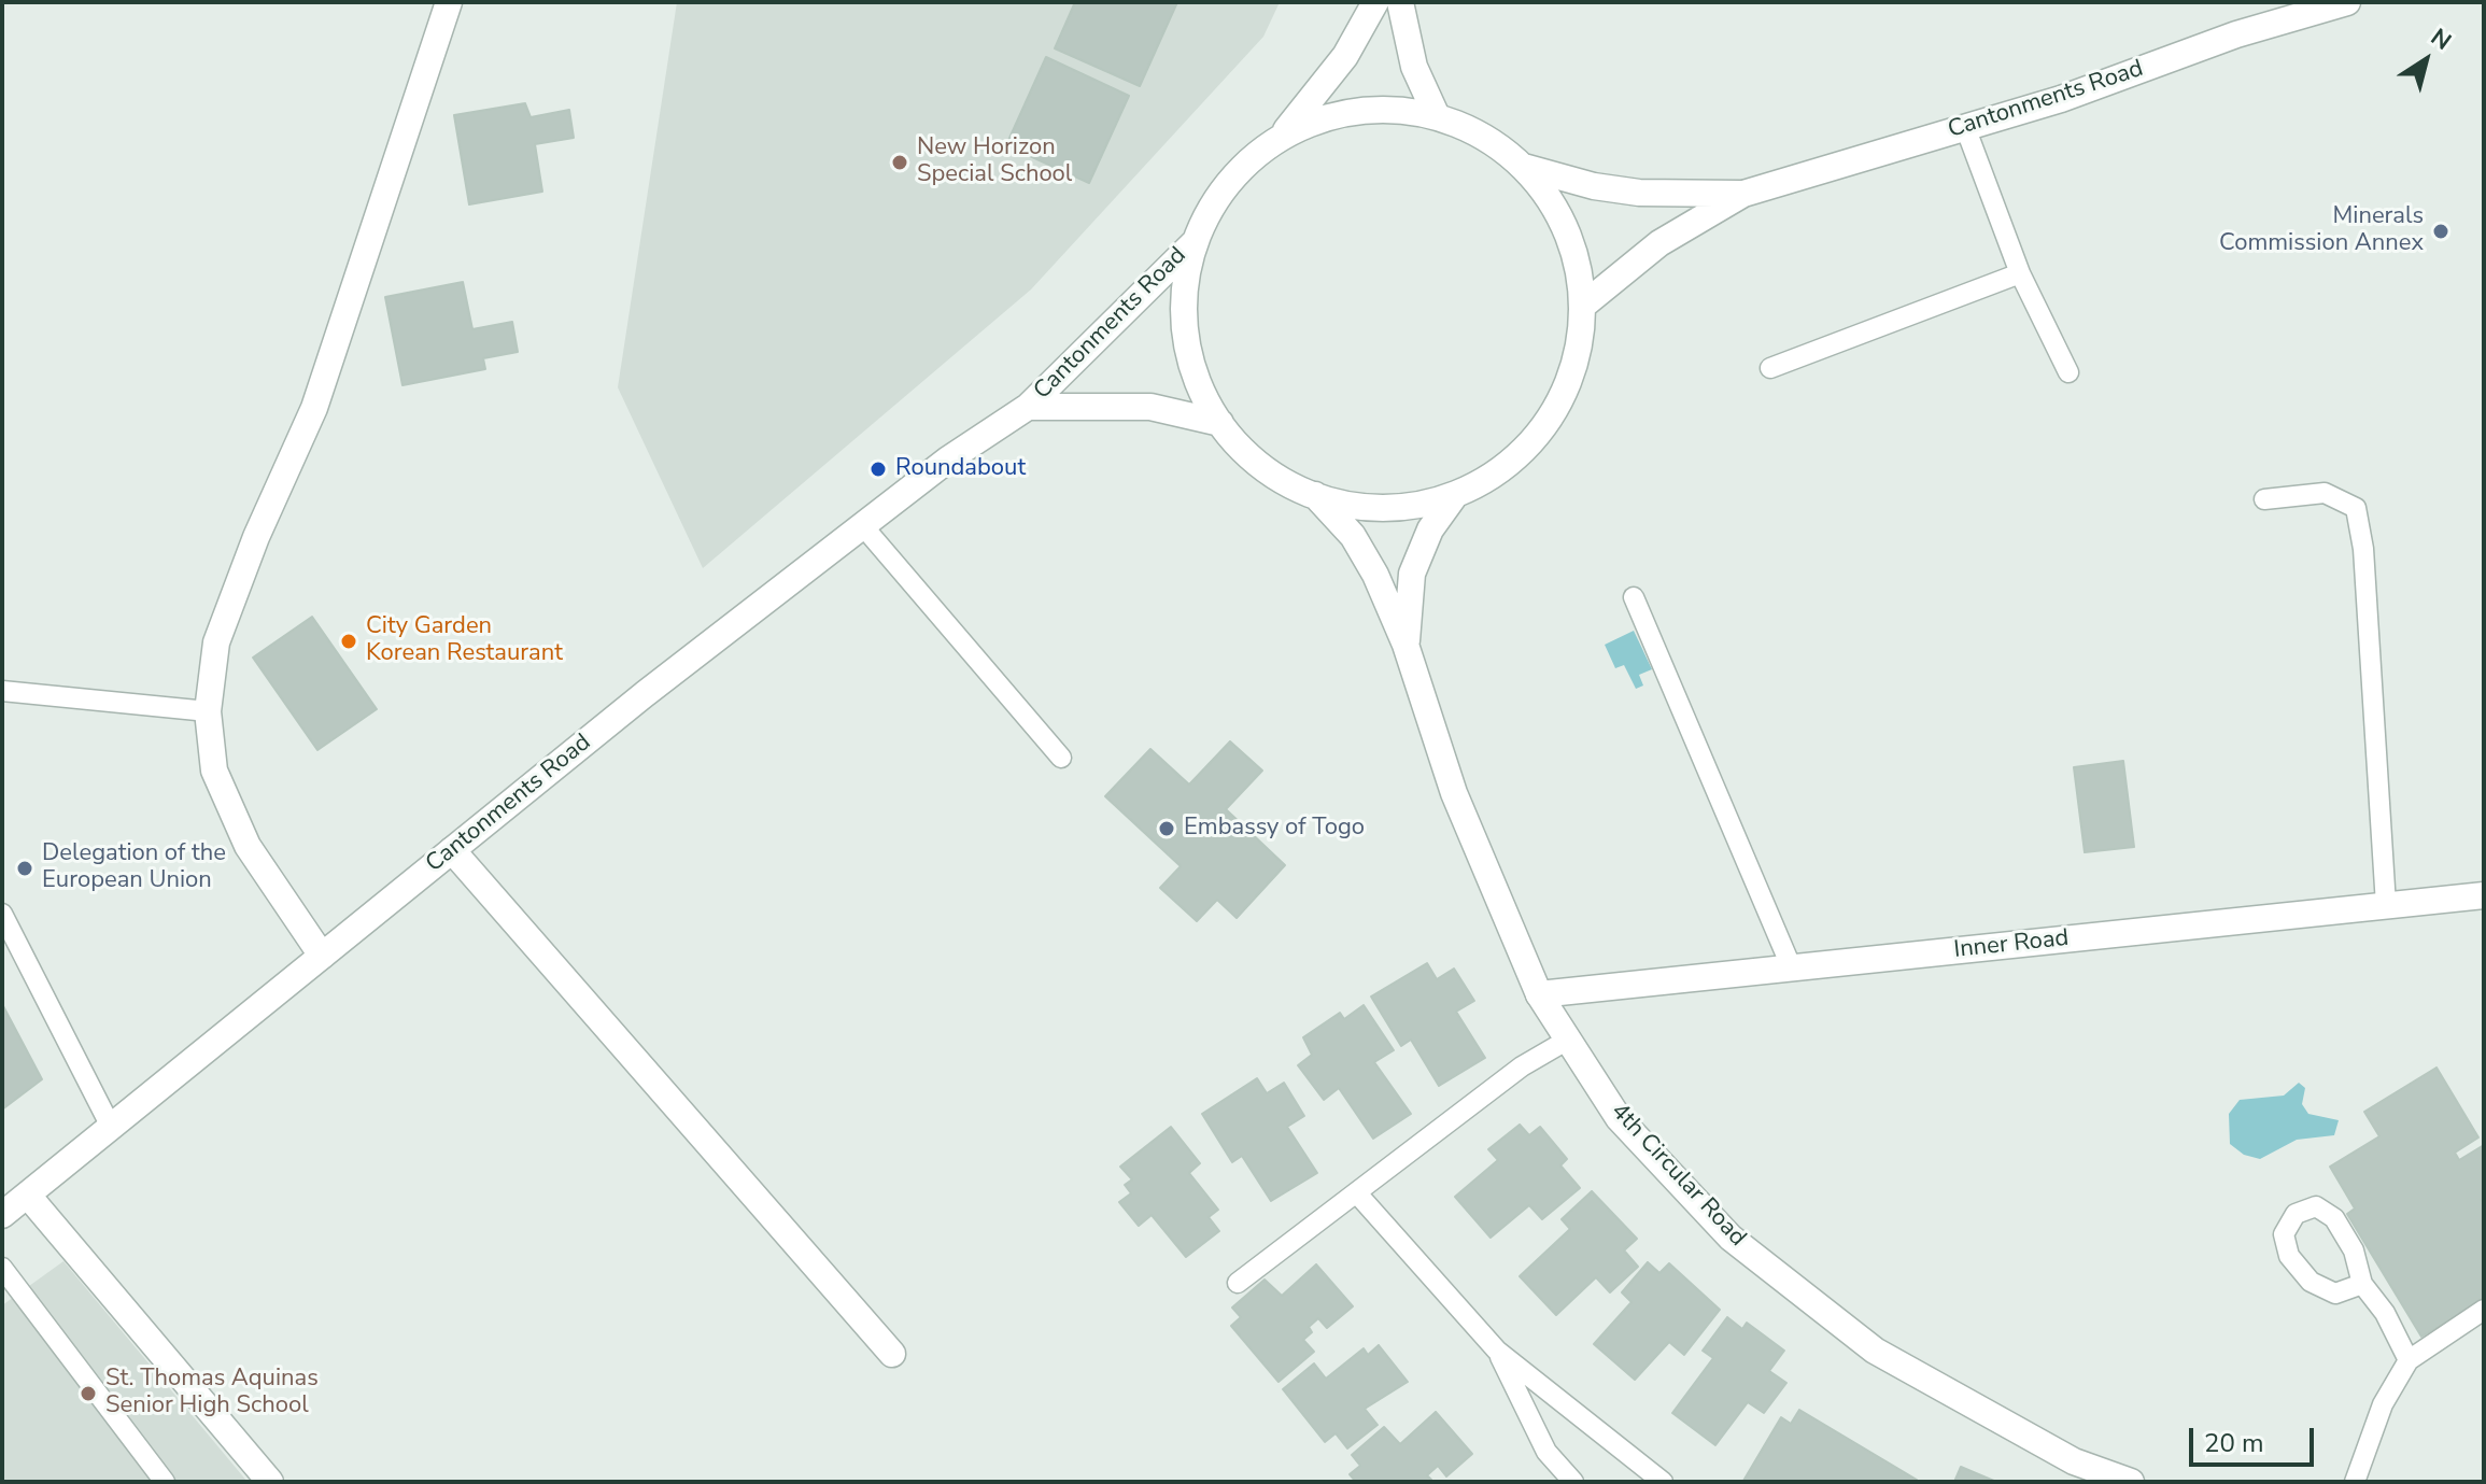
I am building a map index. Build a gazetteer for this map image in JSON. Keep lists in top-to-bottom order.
{
  "streets": {
    "street": ["Cantonments Road", "Inner Road", "4th Circular Road"]
  },
  "crossings": [
    ["Inner Road", "4th Circular Road"]
  ],
  "places": [
    "New Horizon Special School",
    "Minerals Commission Annex",
    "Roundabout",
    "City Garden Korean Restaurant",
    "Embassy of Togo",
    "Delegation of the European Union",
    "St. Thomas Aquinas Senior High School"
  ],
  "scale_bar": "20 m",
  "north": "top right"
}
